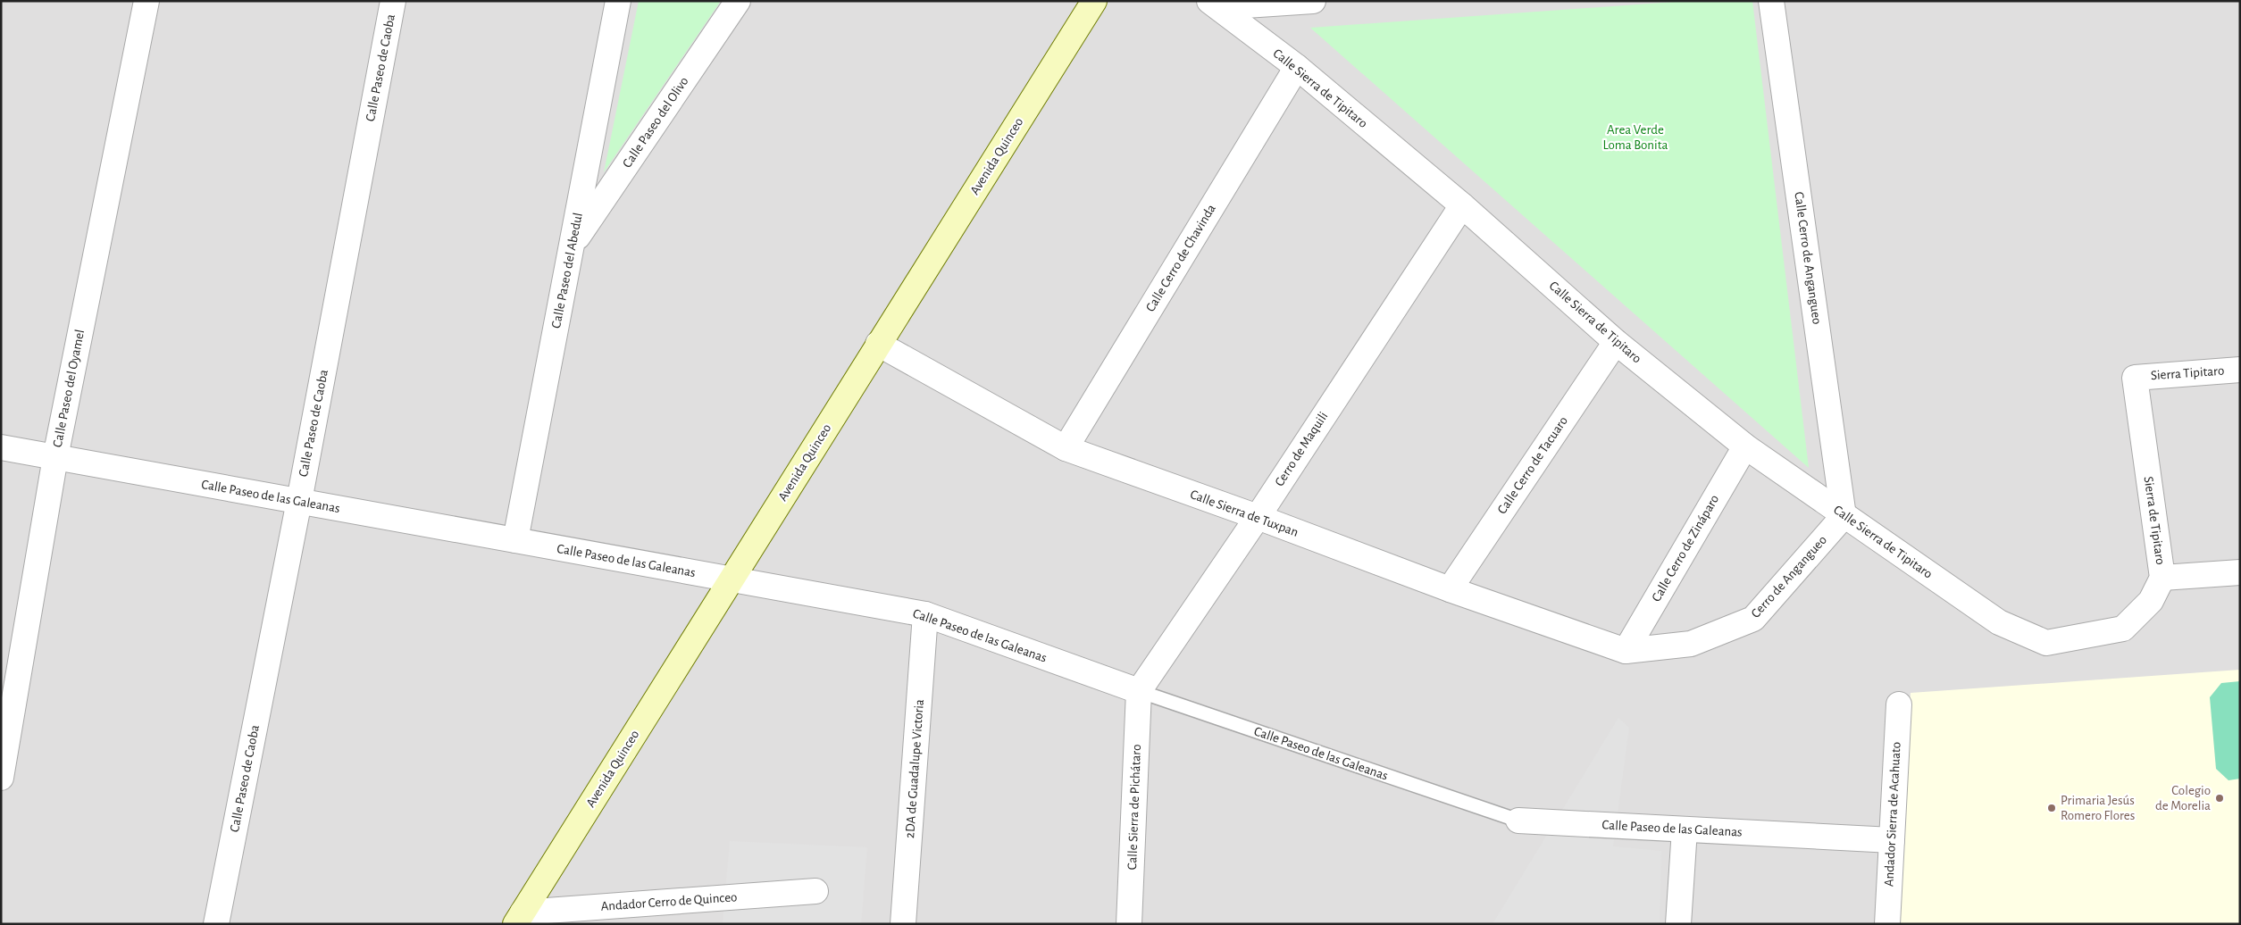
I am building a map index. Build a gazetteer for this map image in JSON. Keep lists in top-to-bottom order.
{
  "streets": {
    "street": [
      "Calle Paseo de Caoba",
      "Calle Sierra de Tipitaro",
      "Calle Paseo del Olivo",
      "Avenida Quinceo",
      "Calle Cerro de Chavinda",
      "Calle Cerro de Angangueo",
      "Calle Paseo del Abedul",
      "Sierra Tipitaro",
      "Calle Paseo del Oyamel",
      "Cerro de Maquili",
      "Calle Cerro de Tacuaro",
      "Calle Paseo de las Galeanas",
      "Calle Sierra de Tuxpan",
      "Sierra de Tipitaro",
      "Calle Cerro de Zináparo",
      "Cerro de Angangueo",
      "2DA de Guadalupe Victoria",
      "Calle Sierra de Pichátaro",
      "Andador Sierra de Acahuato",
      "Andador Cerro de Quinceo"
    ]
  },
  "crossings": [
    ["Calle Paseo de Caoba", "Calle Paseo de las Galeanas"],
    ["Calle Sierra de Tipitaro", "Calle Cerro de Chavinda"],
    ["Calle Sierra de Tipitaro", "Calle Cerro de Angangueo"],
    ["Calle Sierra de Tipitaro", "Cerro de Maquili"],
    ["Calle Sierra de Tipitaro", "Calle Cerro de Tacuaro"],
    ["Calle Sierra de Tipitaro", "Sierra de Tipitaro"],
    ["Calle Sierra de Tipitaro", "Calle Cerro de Zináparo"],
    ["Calle Sierra de Tipitaro", "Cerro de Angangueo"],
    ["Calle Paseo del Olivo", "Calle Paseo del Abedul"],
    ["Avenida Quinceo", "Calle Paseo de las Galeanas"],
    ["Avenida Quinceo", "Calle Sierra de Tuxpan"],
    ["Avenida Quinceo", "Andador Cerro de Quinceo"],
    ["Calle Cerro de Chavinda", "Calle Sierra de Tuxpan"],
    ["Calle Cerro de Angangueo", "Cerro de Angangueo"],
    ["Calle Paseo del Abedul", "Calle Paseo de las Galeanas"],
    ["Sierra Tipitaro", "Sierra de Tipitaro"],
    ["Calle Paseo del Oyamel", "Calle Paseo de las Galeanas"],
    ["Cerro de Maquili", "Calle Paseo de las Galeanas"],
    ["Cerro de Maquili", "Calle Sierra de Tuxpan"],
    ["Cerro de Maquili", "Calle Sierra de Pichátaro"],
    ["Calle Cerro de Tacuaro", "Calle Sierra de Tuxpan"],
    ["Calle Paseo de las Galeanas", "2DA de Guadalupe Victoria"],
    ["Calle Paseo de las Galeanas", "Calle Sierra de Pichátaro"],
    ["Calle Paseo de las Galeanas", "Andador Sierra de Acahuato"],
    ["Calle Sierra de Tuxpan", "Calle Cerro de Zináparo"],
    ["Calle Sierra de Tuxpan", "Cerro de Angangueo"],
    ["Calle Cerro de Zináparo", "Cerro de Angangueo"]
  ],
  "parks": ["Area Verde Loma Bonita"],
  "places": ["Colegio de Morelia", "Primaria Jesús Romero Flores"]
}
